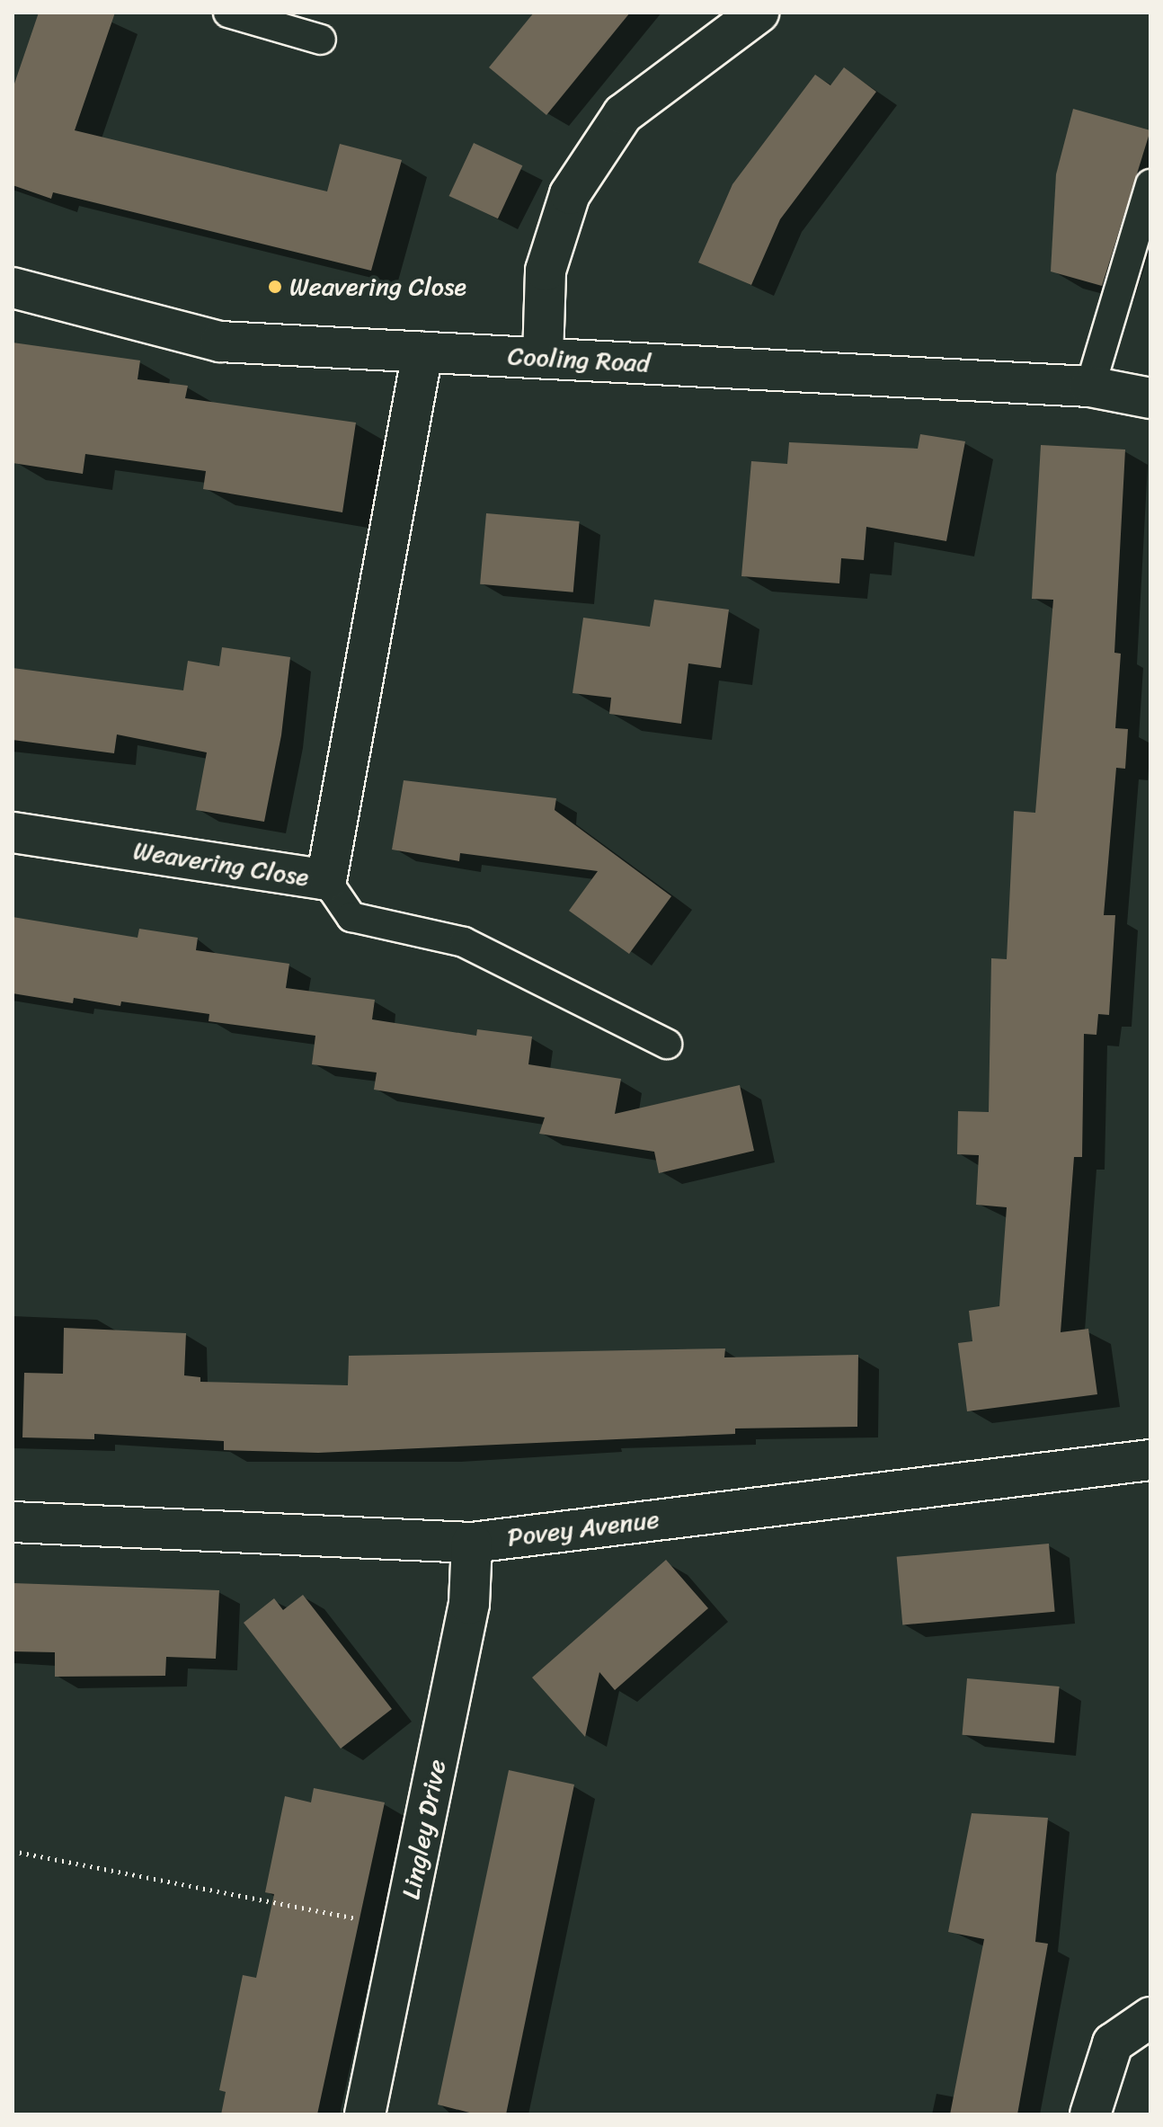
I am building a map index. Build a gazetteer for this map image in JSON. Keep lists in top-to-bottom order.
{
  "streets": {
    "street": [
      "Cooling Road",
      "Weavering Close",
      "Povey Avenue",
      "Lingley Drive"
    ]
  },
  "crossings": [
    ["Cooling Road", "Weavering Close"],
    ["Povey Avenue", "Lingley Drive"]
  ],
  "places": ["Weavering Close"]
}
